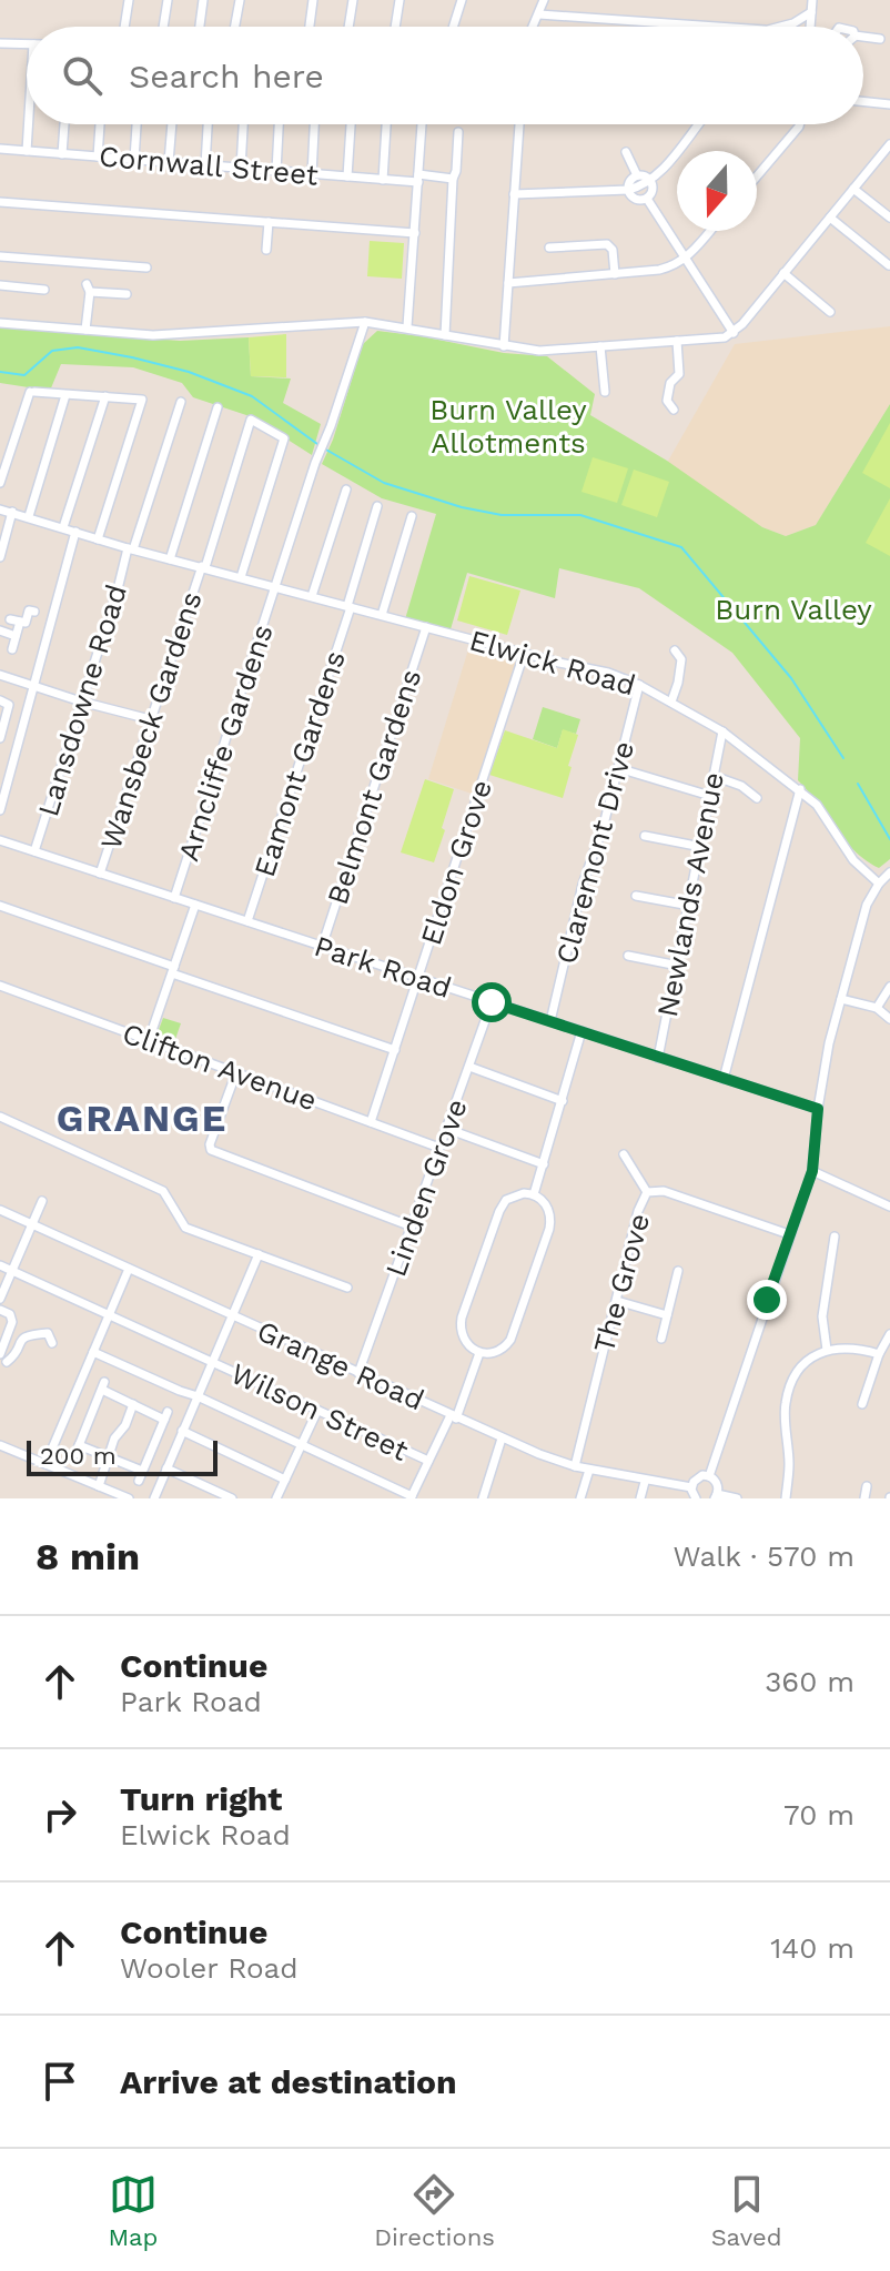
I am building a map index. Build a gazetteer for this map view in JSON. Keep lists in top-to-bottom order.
{
  "streets": {
    "street": [
      "Cornwall Street",
      "Elwick Road",
      "Lansdowne Road",
      "Wansbeck Gardens",
      "Arncliffe Gardens",
      "Eamont Gardens",
      "Belmont Gardens",
      "Claremont Drive",
      "Eldon Grove",
      "Newlands Avenue",
      "Park Road",
      "Clifton Avenue",
      "Linden Grove",
      "The Grove",
      "Grange Road",
      "Wilson Street"
    ]
  },
  "crossings": [
    ["Elwick Road", "Lansdowne Road"],
    ["Elwick Road", "Wansbeck Gardens"],
    ["Elwick Road", "Arncliffe Gardens"],
    ["Elwick Road", "Eamont Gardens"],
    ["Elwick Road", "Belmont Gardens"],
    ["Elwick Road", "Claremont Drive"],
    ["Elwick Road", "Eldon Grove"],
    ["Elwick Road", "Newlands Avenue"],
    ["Lansdowne Road", "Park Road"],
    ["Wansbeck Gardens", "Park Road"],
    ["Arncliffe Gardens", "Park Road"],
    ["Eamont Gardens", "Park Road"],
    ["Belmont Gardens", "Park Road"],
    ["Claremont Drive", "Park Road"],
    ["Eldon Grove", "Park Road"],
    ["Eldon Grove", "Clifton Avenue"],
    ["Newlands Avenue", "Park Road"],
    ["Park Road", "Linden Grove"],
    ["Clifton Avenue", "Linden Grove"],
    ["Linden Grove", "Grange Road"],
    ["The Grove", "Grange Road"]
  ],
  "districts": ["GRANGE"],
  "parks": ["Burn Valley Allotments", "Burn Valley"],
  "scale_bar": "200 m",
  "north": "bottom",
  "page": {
    "search": "Search here",
    "scale": "200 m",
    "heading": ["8 min", "Walk · 570 m"],
    "list": [
      ["Continue", "Park Road", "360 m"],
      ["Turn right", "Elwick Road", "70 m"],
      ["Continue", "Wooler Road", "140 m"],
      "Arrive at destination"
    ],
    "nav": ["Map", "Directions", "Saved"]
  }
}
